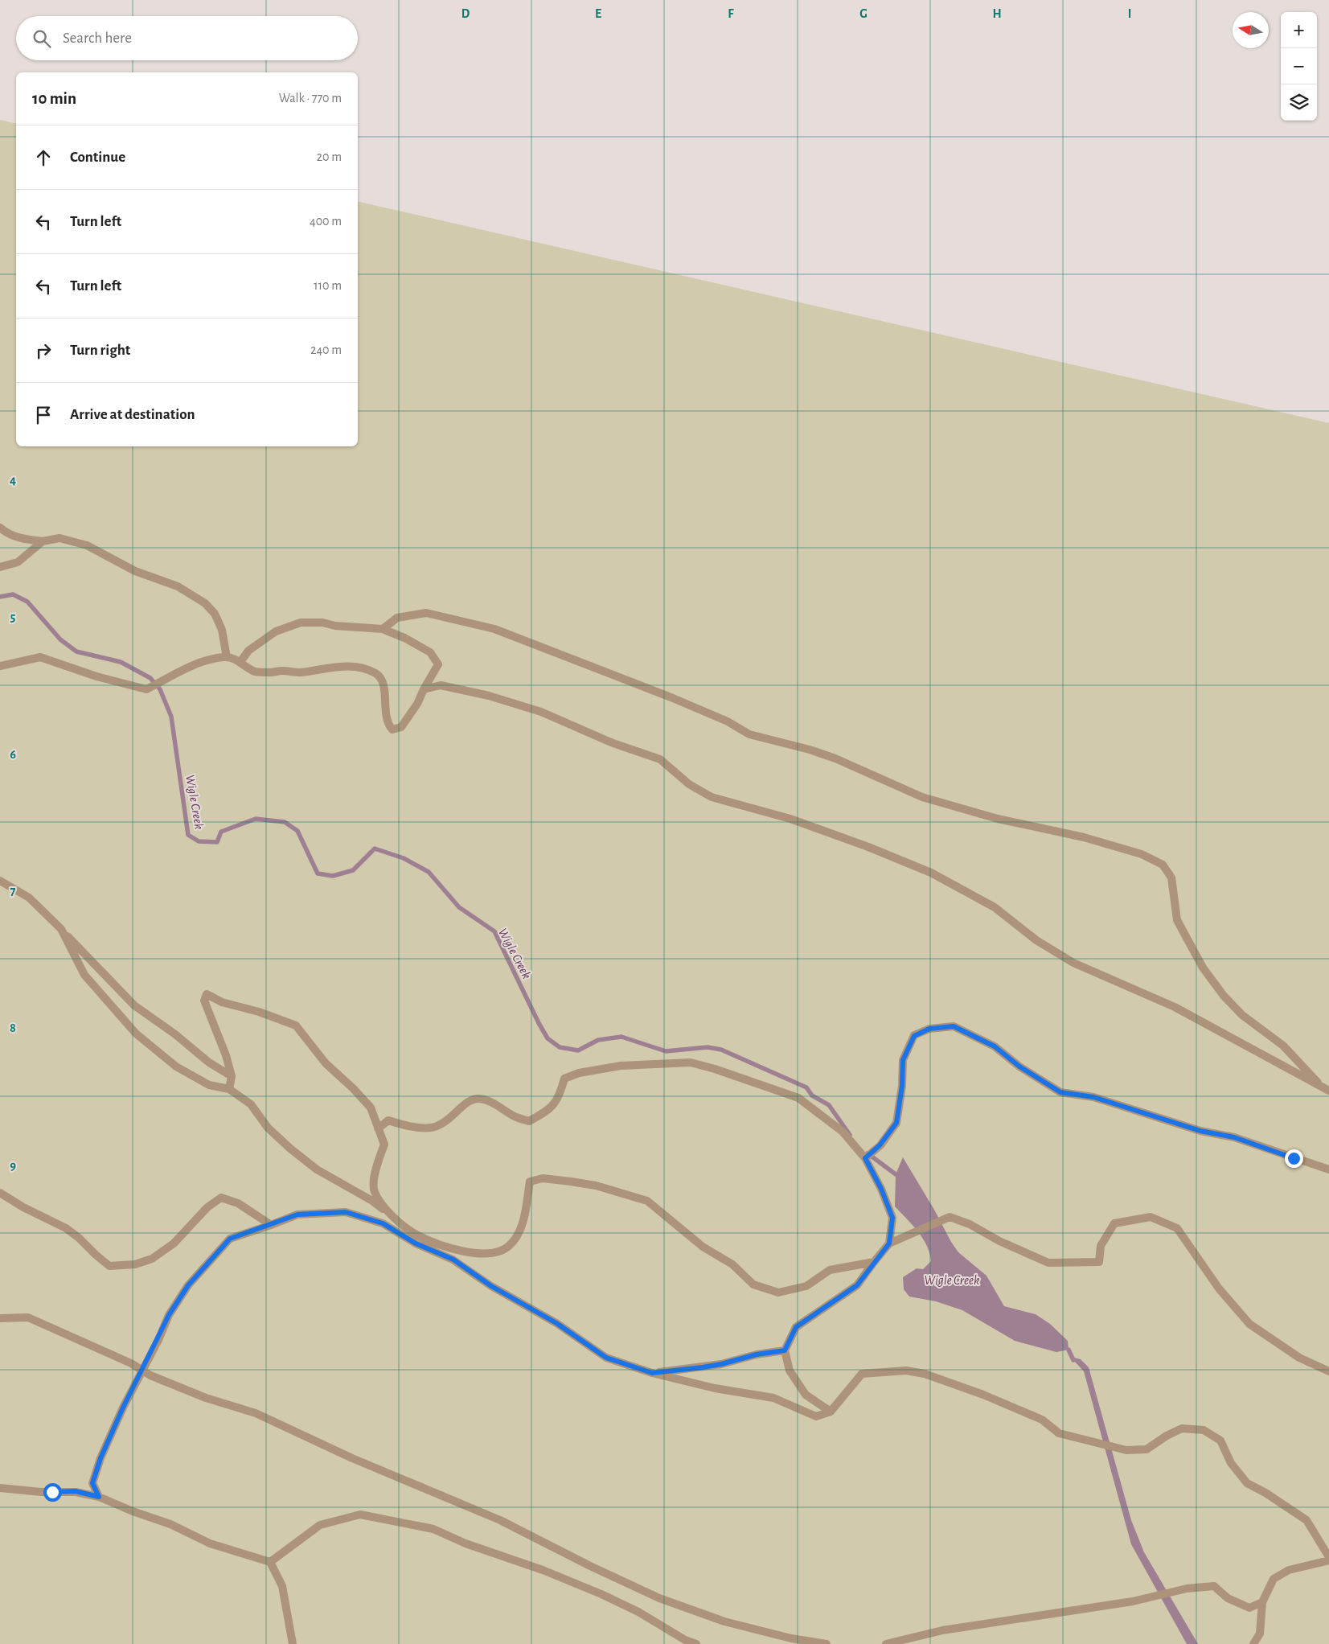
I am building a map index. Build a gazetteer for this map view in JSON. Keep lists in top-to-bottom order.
{
  "water": ["Wigle Creek"],
  "north": "left",
  "page": {
    "map_buttons": ["+", "−"],
    "search": "Search here",
    "heading": ["10 min", "Walk · 770 m"],
    "list": [
      ["Continue", "20 m"],
      ["Turn left", "400 m"],
      ["Turn left", "110 m"],
      ["Turn right", "240 m"],
      "Arrive at destination"
    ]
  },
  "grid": {
    "columns": [
      "D",
      "E",
      "F",
      "G",
      "H",
      "I"
    ],
    "rows": [
      "4",
      "5",
      "6",
      "7",
      "8",
      "9"
    ]
  }
}
